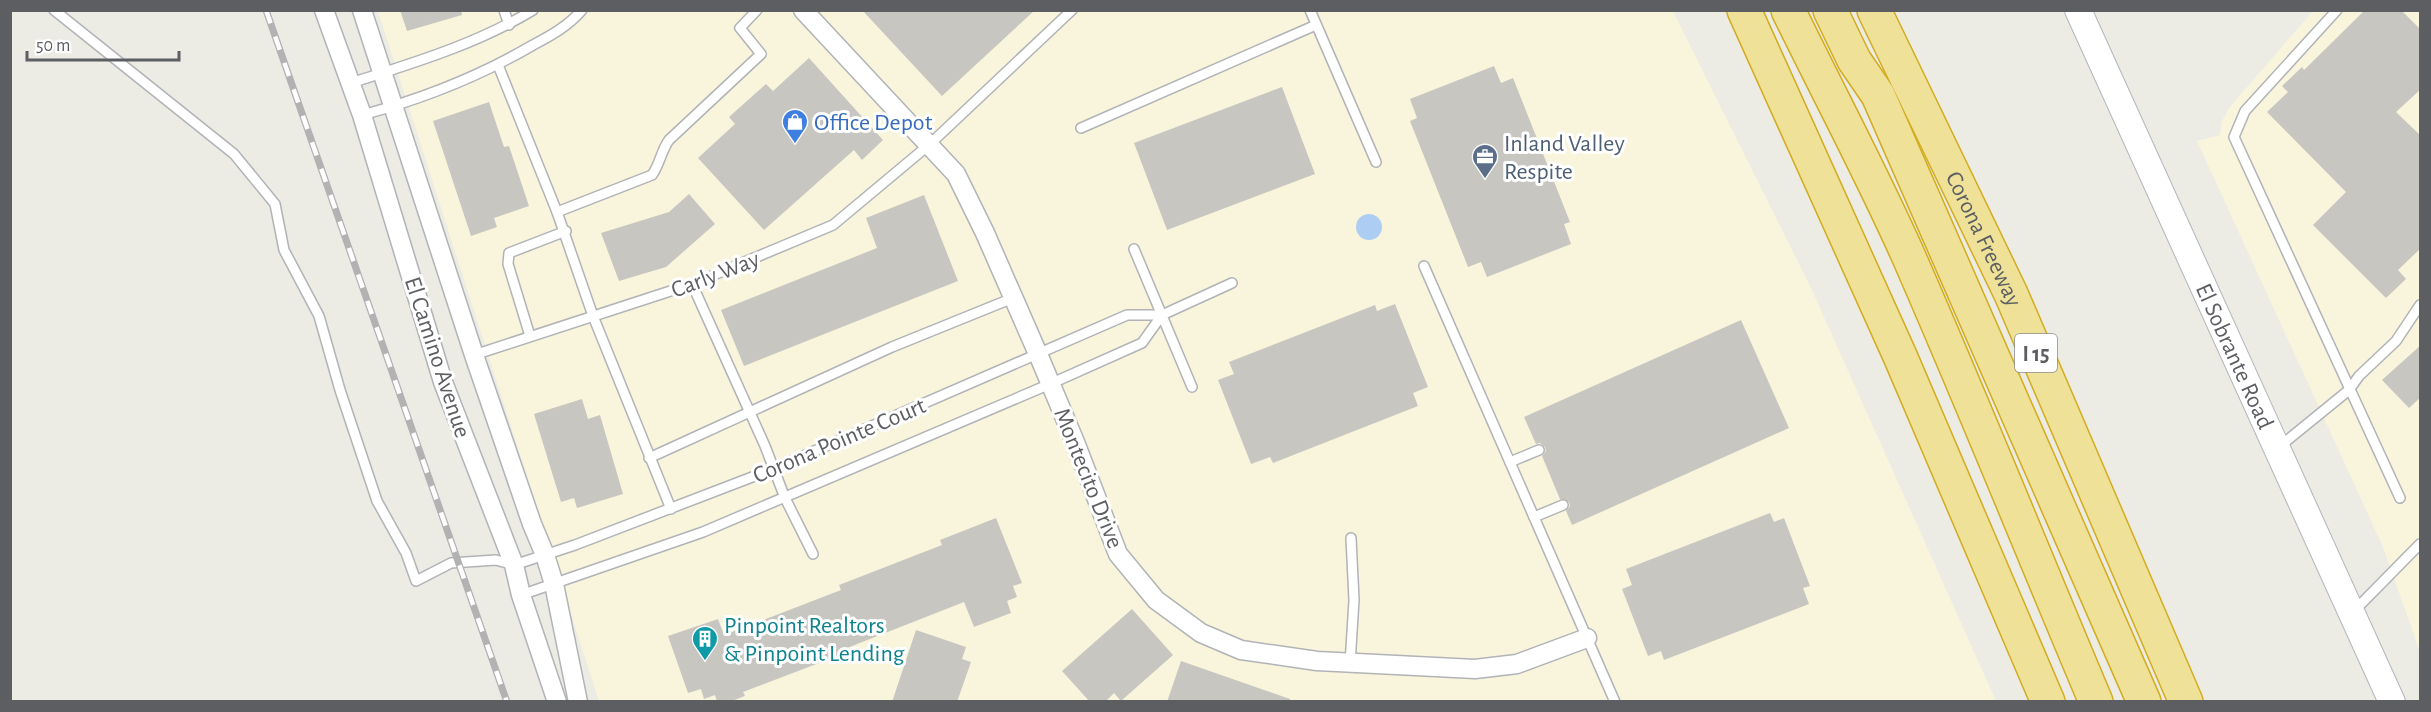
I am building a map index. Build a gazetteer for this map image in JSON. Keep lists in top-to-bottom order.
{
  "streets": {
    "highway": ["Corona Freeway", "I 15"],
    "street": ["El Sobrante Road", "El Camino Avenue", "Montecito Drive"],
    "lane": ["Carly Way", "Corona Pointe Court"]
  },
  "crossings": [
    ["Carly Way", "El Camino Avenue"],
    ["Carly Way", "Montecito Drive"],
    ["El Camino Avenue", "Corona Pointe Court"],
    ["Corona Pointe Court", "Montecito Drive"]
  ],
  "places": {
    "shop": ["Office Depot"],
    "office": ["Inland Valley Respite"],
    "building": ["Pinpoint Realtors & Pinpoint Lending"]
  },
  "scale_bar": "50 m"
}
